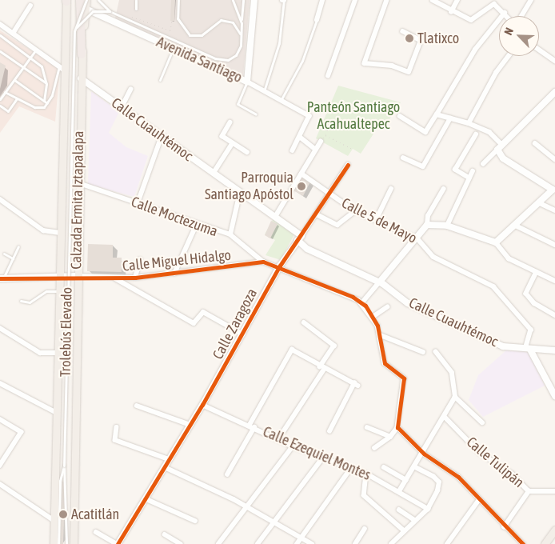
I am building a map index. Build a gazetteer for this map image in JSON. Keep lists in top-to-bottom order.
{
  "streets": {
    "main road": ["Calzada Ermita Iztapalapa"],
    "street": [
      "Avenida Santiago",
      "Calle Cuauhtémoc",
      "Calle Moctezuma",
      "Calle 5 de Mayo",
      "Calle Miguel Hidalgo",
      "Calle Zaragoza",
      "Calle Ezequiel Montes",
      "Calle Tulipán"
    ],
    "lane": ["Trolebús Elevado"]
  },
  "crossings": [
    ["Avenida Santiago", "Calzada Ermita Iztapalapa"],
    ["Calle Cuauhtémoc", "Calzada Ermita Iztapalapa"],
    ["Calle Cuauhtémoc", "Calle 5 de Mayo"],
    ["Calle Cuauhtémoc", "Calle Zaragoza"],
    ["Calzada Ermita Iztapalapa", "Calle Moctezuma"],
    ["Calzada Ermita Iztapalapa", "Calle Miguel Hidalgo"],
    ["Calzada Ermita Iztapalapa", "Trolebús Elevado"],
    ["Calle Moctezuma", "Calle Miguel Hidalgo"],
    ["Calle 5 de Mayo", "Calle Zaragoza"],
    ["Calle Miguel Hidalgo", "Calle Zaragoza"],
    ["Calle Zaragoza", "Calle Ezequiel Montes"]
  ],
  "parks": ["Panteón Santiago Acahualtepec"],
  "places": ["Tlatixco", "Parroquia Santiago Apóstol", "Acatitlán"],
  "north": "top left"
}
